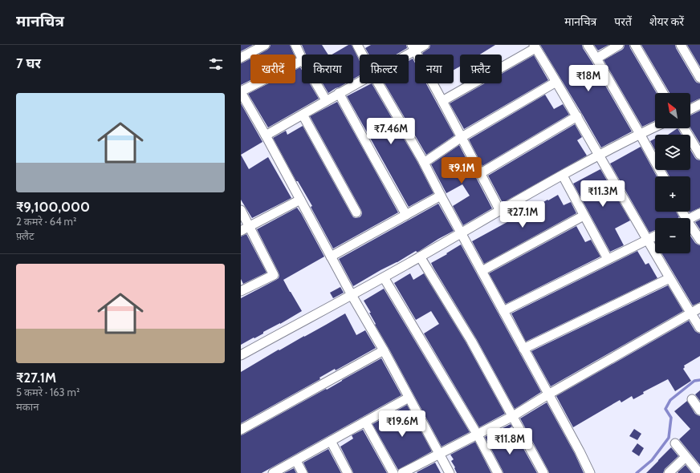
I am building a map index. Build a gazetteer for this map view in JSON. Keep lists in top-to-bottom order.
{
  "north": "top left",
  "page": {
    "header": "मानचित्र",
    "nav": ["मानचित्र", "परतें", "शेयर करें"],
    "heading": "7 घर",
    "chip": [
      "खरीदें",
      "किराया",
      "फ़िल्टर",
      "नया",
      "फ़्लैट"
    ],
    "price": [
      "₹18M",
      "₹7.46M",
      "₹9.1M",
      "₹11.3M",
      "₹27.1M",
      "₹19.6M",
      "₹11.8M"
    ],
    "list": [
      {
        "name": "₹9,100,000",
        "note": "2 कमरे · 64 m² · फ़्लैट"
      },
      {
        "name": "₹27.1M",
        "note": "5 कमरे · 163 m² · मकान"
      }
    ],
    "map_buttons": ["+", "−"]
  }
}
